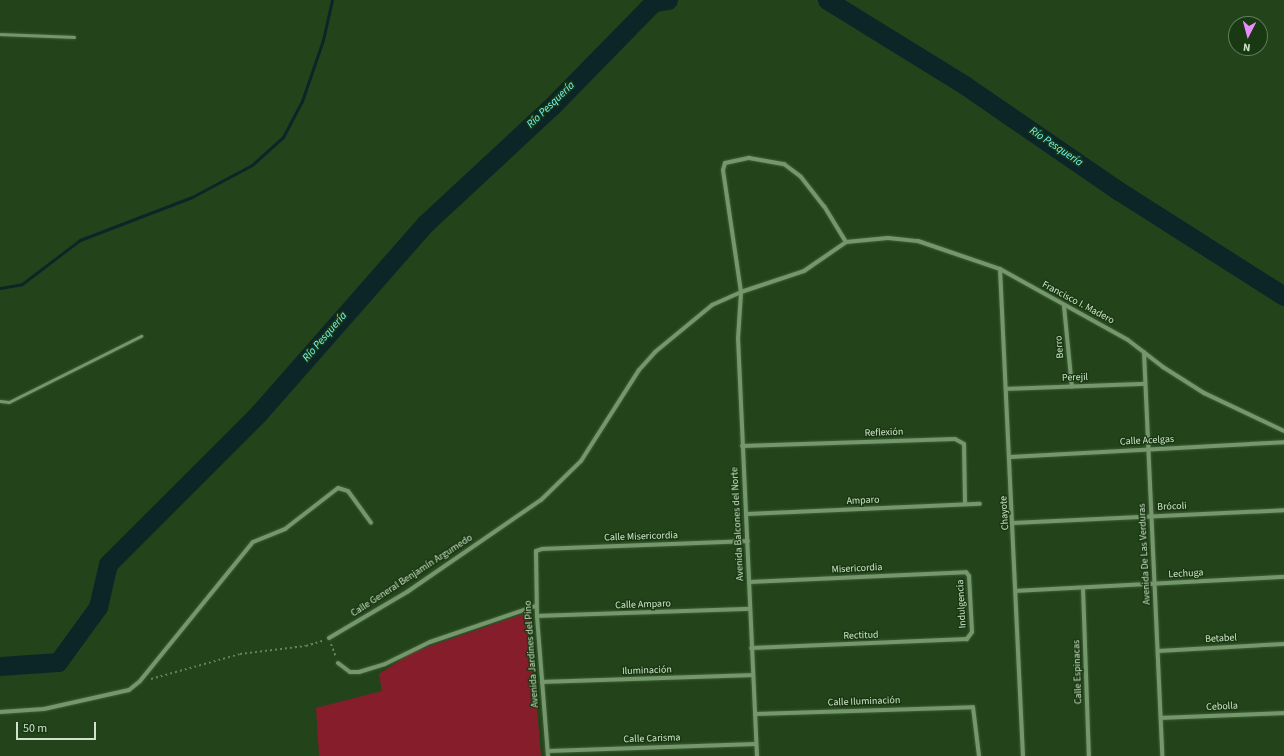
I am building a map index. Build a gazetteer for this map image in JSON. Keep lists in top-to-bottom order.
{
  "streets": {
    "street": [
      "Francisco I. Madero",
      "Berro",
      "Perejil",
      "Reflexión",
      "Calle Acelgas",
      "Amparo",
      "Brócoli",
      "Chayote",
      "Avenida Balcones del Norte",
      "Calle Misericordia",
      "Avenida De Las Verduras",
      "Misericordia",
      "Lechuga",
      "Calle General Benjamín Argumedo",
      "Indulgencia",
      "Calle Amparo",
      "Rectitud",
      "Betabel",
      "Avenida Jardines del Pino",
      "Iluminación",
      "Calle Espinacas",
      "Calle Iluminación",
      "Cebolla",
      "Calle Carisma"
    ]
  },
  "crossings": [
    ["Francisco I. Madero", "Berro"],
    ["Francisco I. Madero", "Chayote"],
    ["Francisco I. Madero", "Avenida Balcones del Norte"],
    ["Francisco I. Madero", "Avenida De Las Verduras"],
    ["Francisco I. Madero", "Calle General Benjamín Argumedo"],
    ["Berro", "Perejil"],
    ["Perejil", "Chayote"],
    ["Perejil", "Avenida De Las Verduras"],
    ["Reflexión", "Amparo"],
    ["Reflexión", "Avenida Balcones del Norte"],
    ["Calle Acelgas", "Chayote"],
    ["Calle Acelgas", "Avenida De Las Verduras"],
    ["Amparo", "Avenida Balcones del Norte"],
    ["Brócoli", "Chayote"],
    ["Brócoli", "Avenida De Las Verduras"],
    ["Chayote", "Lechuga"],
    ["Avenida Balcones del Norte", "Calle Misericordia"],
    ["Avenida Balcones del Norte", "Misericordia"],
    ["Avenida Balcones del Norte", "Calle General Benjamín Argumedo"],
    ["Avenida Balcones del Norte", "Calle Amparo"],
    ["Avenida Balcones del Norte", "Rectitud"],
    ["Avenida Balcones del Norte", "Iluminación"],
    ["Avenida Balcones del Norte", "Calle Iluminación"],
    ["Avenida Balcones del Norte", "Calle Carisma"],
    ["Calle Misericordia", "Avenida Jardines del Pino"],
    ["Avenida De Las Verduras", "Lechuga"],
    ["Avenida De Las Verduras", "Betabel"],
    ["Avenida De Las Verduras", "Cebolla"],
    ["Misericordia", "Indulgencia"],
    ["Lechuga", "Calle Espinacas"],
    ["Indulgencia", "Rectitud"],
    ["Calle Amparo", "Avenida Jardines del Pino"],
    ["Avenida Jardines del Pino", "Iluminación"],
    ["Avenida Jardines del Pino", "Calle Carisma"]
  ],
  "water": ["Río Pesquería"],
  "scale_bar": "50 m",
  "north": "bottom"
}
